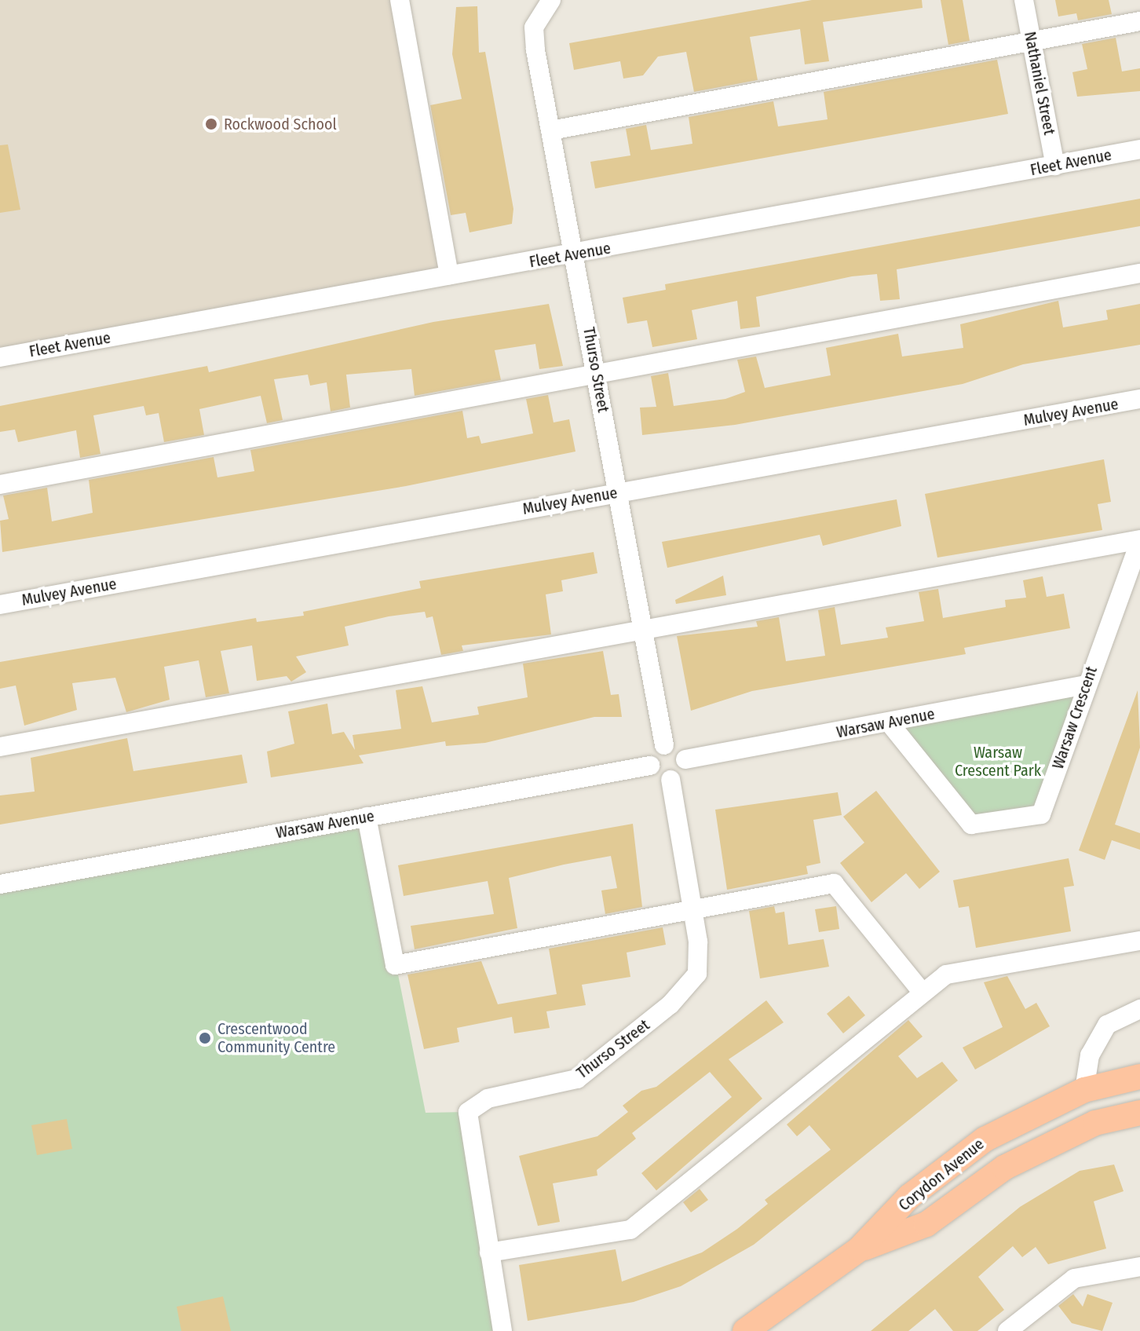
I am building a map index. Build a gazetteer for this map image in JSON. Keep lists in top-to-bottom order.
{
  "streets": {
    "main road": ["Corydon Avenue"],
    "street": [
      "Nathaniel Street",
      "Fleet Avenue",
      "Thurso Street",
      "Mulvey Avenue",
      "Warsaw Crescent",
      "Warsaw Avenue"
    ]
  },
  "crossings": [
    ["Nathaniel Street", "Fleet Avenue"],
    ["Fleet Avenue", "Thurso Street"],
    ["Thurso Street", "Mulvey Avenue"],
    ["Thurso Street", "Warsaw Avenue"],
    ["Warsaw Crescent", "Warsaw Avenue"]
  ],
  "parks": ["Warsaw Crescent Park"],
  "places": ["Rockwood School", "Crescentwood Community Centre"]
}
